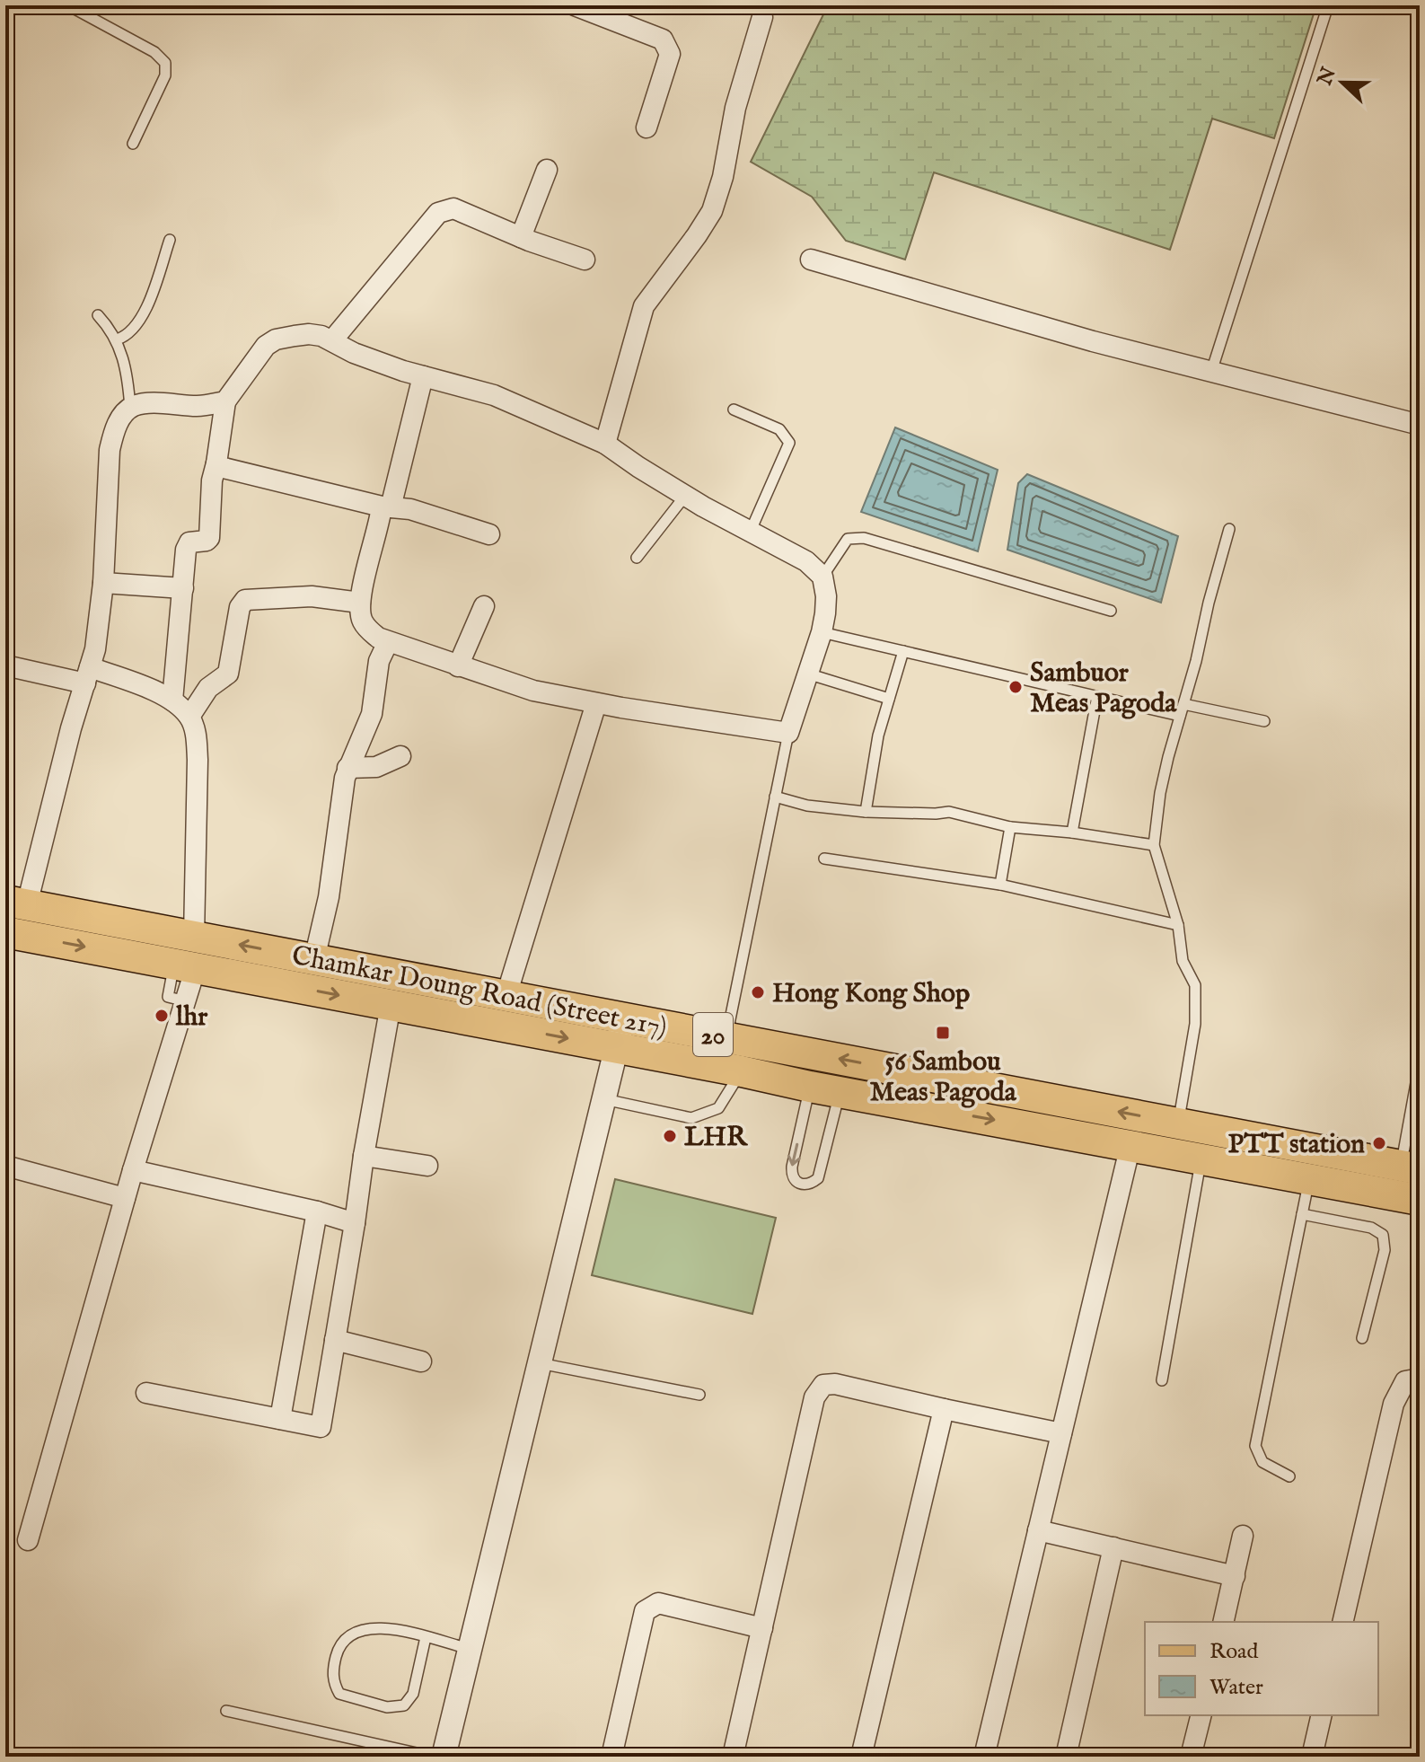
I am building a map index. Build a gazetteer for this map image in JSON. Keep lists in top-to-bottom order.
{
  "streets": {
    "main road": ["Chamkar Doung Road (Street 217)", "20"]
  },
  "places": {
    "other": [
      "Sambuor Meas Pagoda",
      "Hong Kong Shop",
      "lhr",
      "LHR",
      "PTT station"
    ],
    "transit": ["56 Sambou Meas Pagoda"]
  },
  "legend": ["Road", "Water"],
  "north": "left"
}
